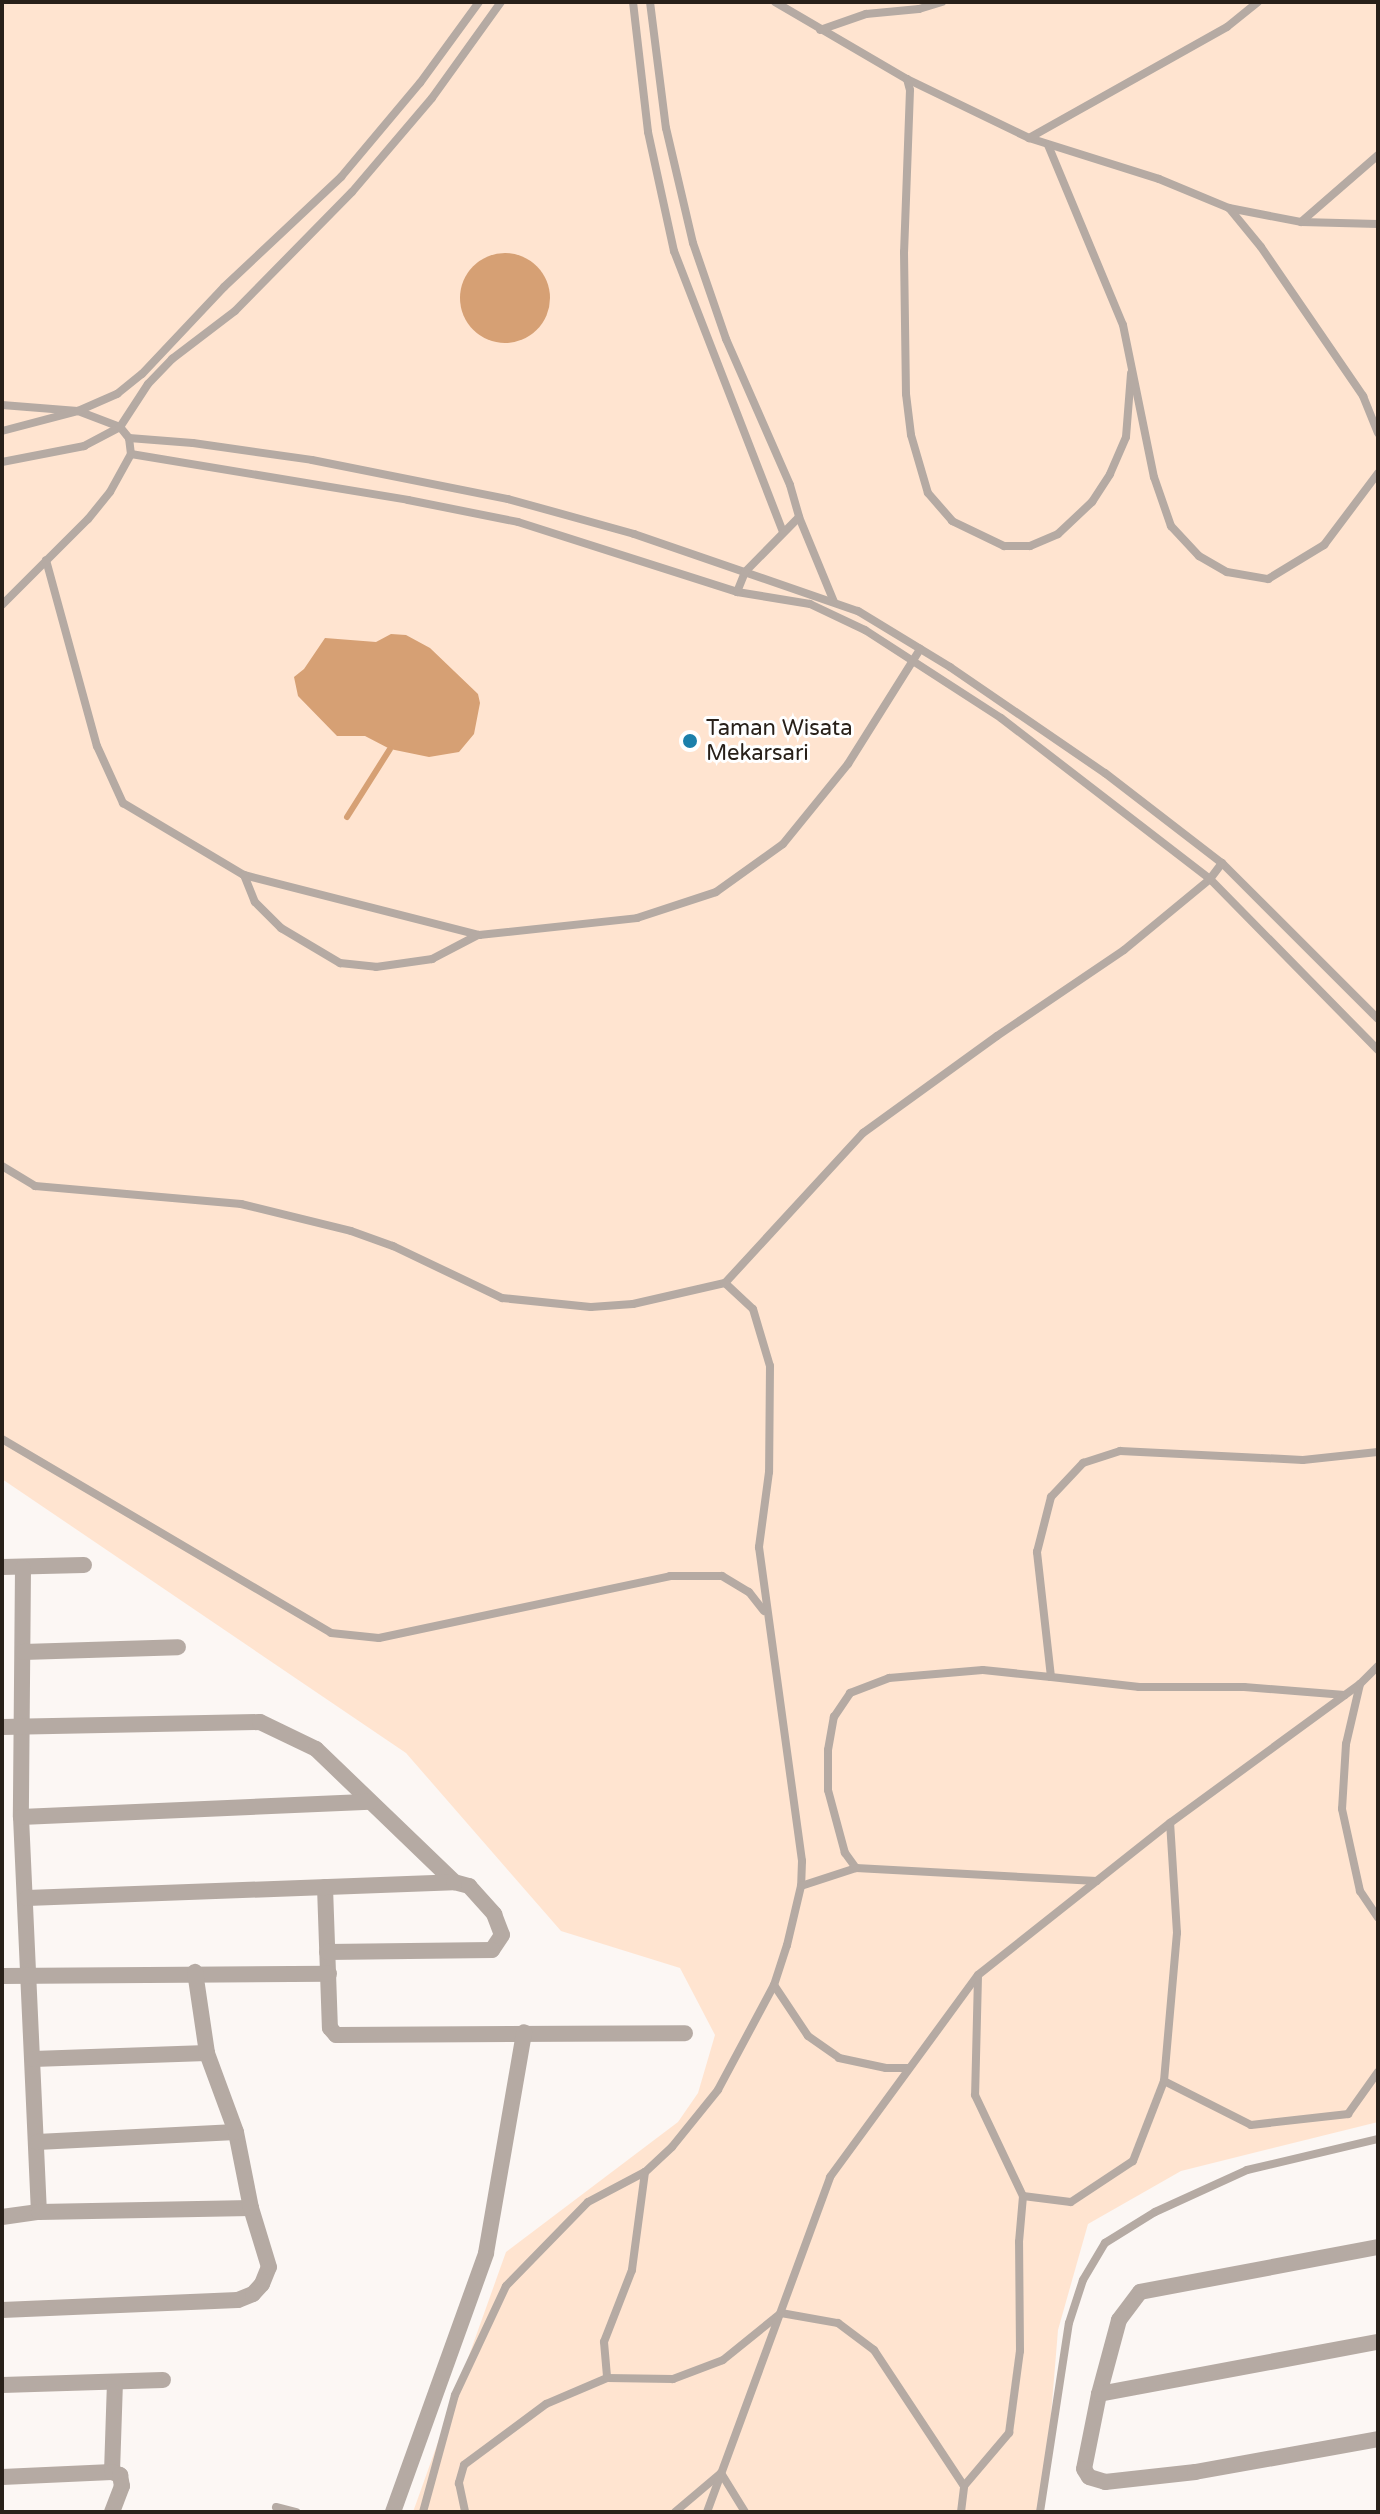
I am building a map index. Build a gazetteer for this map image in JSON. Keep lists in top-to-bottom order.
{
  "places": ["Taman Wisata Mekarsari"]
}
